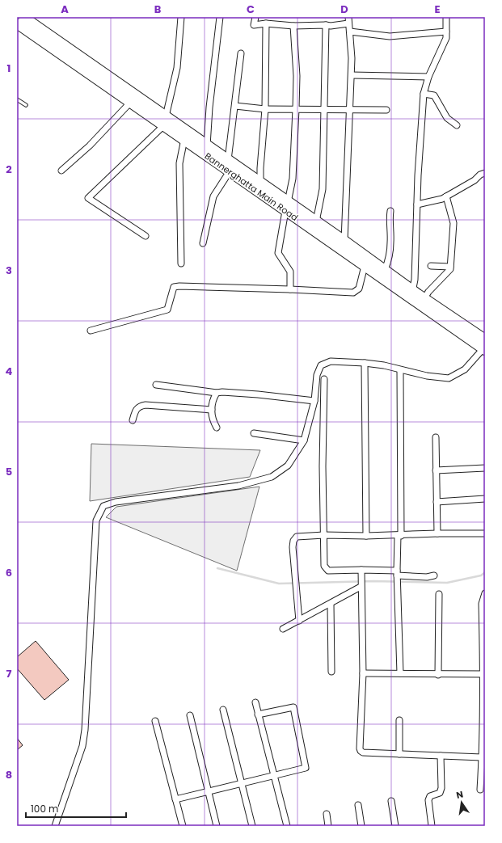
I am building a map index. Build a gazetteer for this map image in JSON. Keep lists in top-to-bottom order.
{
  "streets": {
    "main road": ["Bannerghatta Main Road"]
  },
  "scale_bar": "100 m",
  "north": "top",
  "grid": {
    "columns": [
      "A",
      "B",
      "C",
      "D",
      "E"
    ],
    "rows": [
      "1",
      "2",
      "3",
      "4",
      "5",
      "6",
      "7",
      "8"
    ]
  }
}
